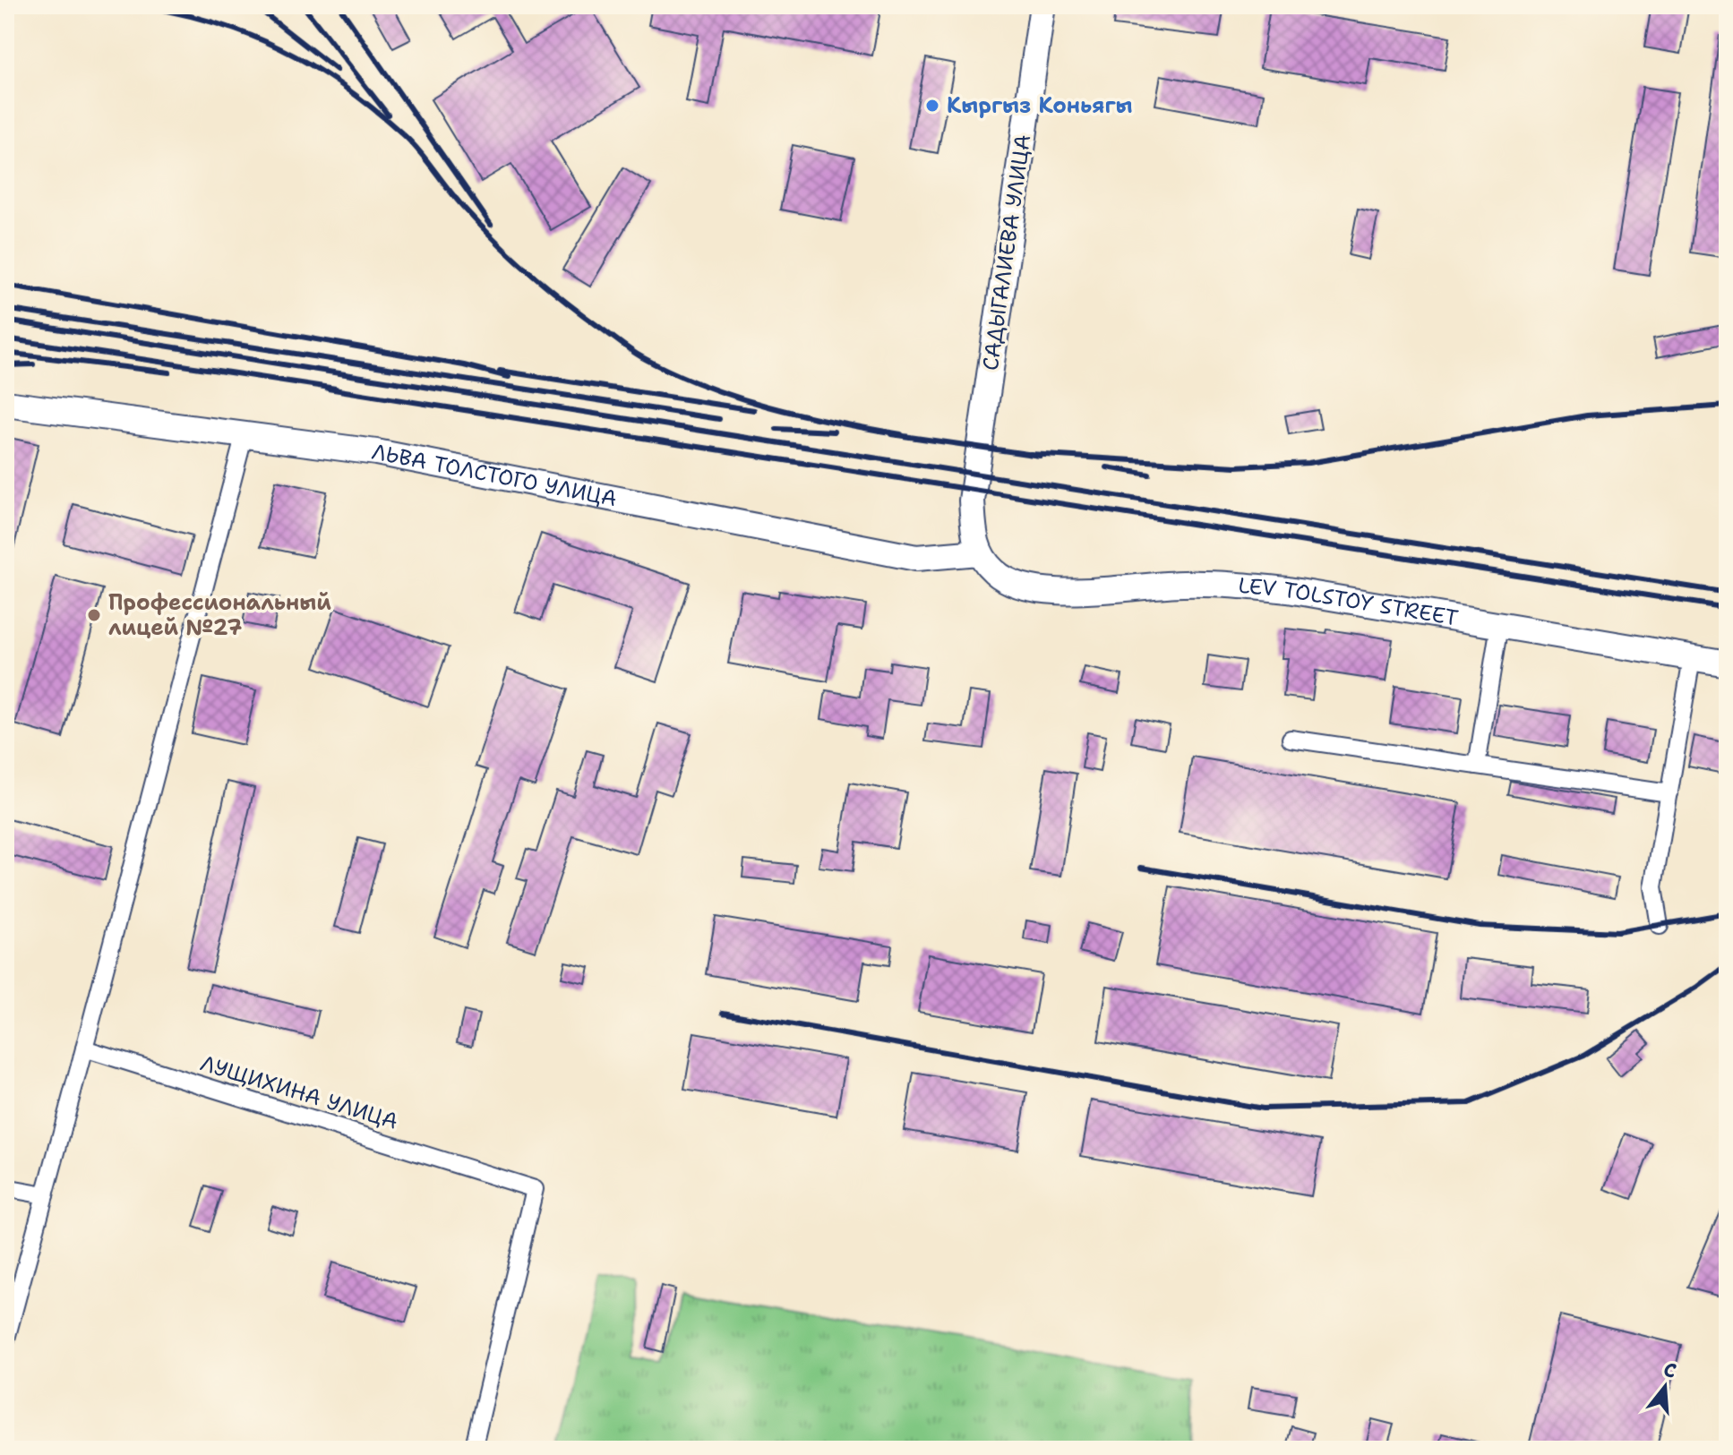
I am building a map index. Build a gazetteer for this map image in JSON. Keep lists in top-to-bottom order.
{
  "streets": {
    "main road": ["САДЫГАЛИЕВА УЛИЦА", "ЛЬВА ТОЛСТОГО УЛИЦА", "LEV TOLSTOY STREET"],
    "street": ["ЛУЩИХИНА УЛИЦА"]
  },
  "crossings": [
    ["САДЫГАЛИЕВА УЛИЦА", "ЛЬВА ТОЛСТОГО УЛИЦА"],
    ["САДЫГАЛИЕВА УЛИЦА", "LEV TOLSTOY STREET"],
    ["ЛЬВА ТОЛСТОГО УЛИЦА", "LEV TOLSTOY STREET"]
  ],
  "places": ["Кыргыз Коньягы", "Профессиональный лицей №27"],
  "north": "top"
}
